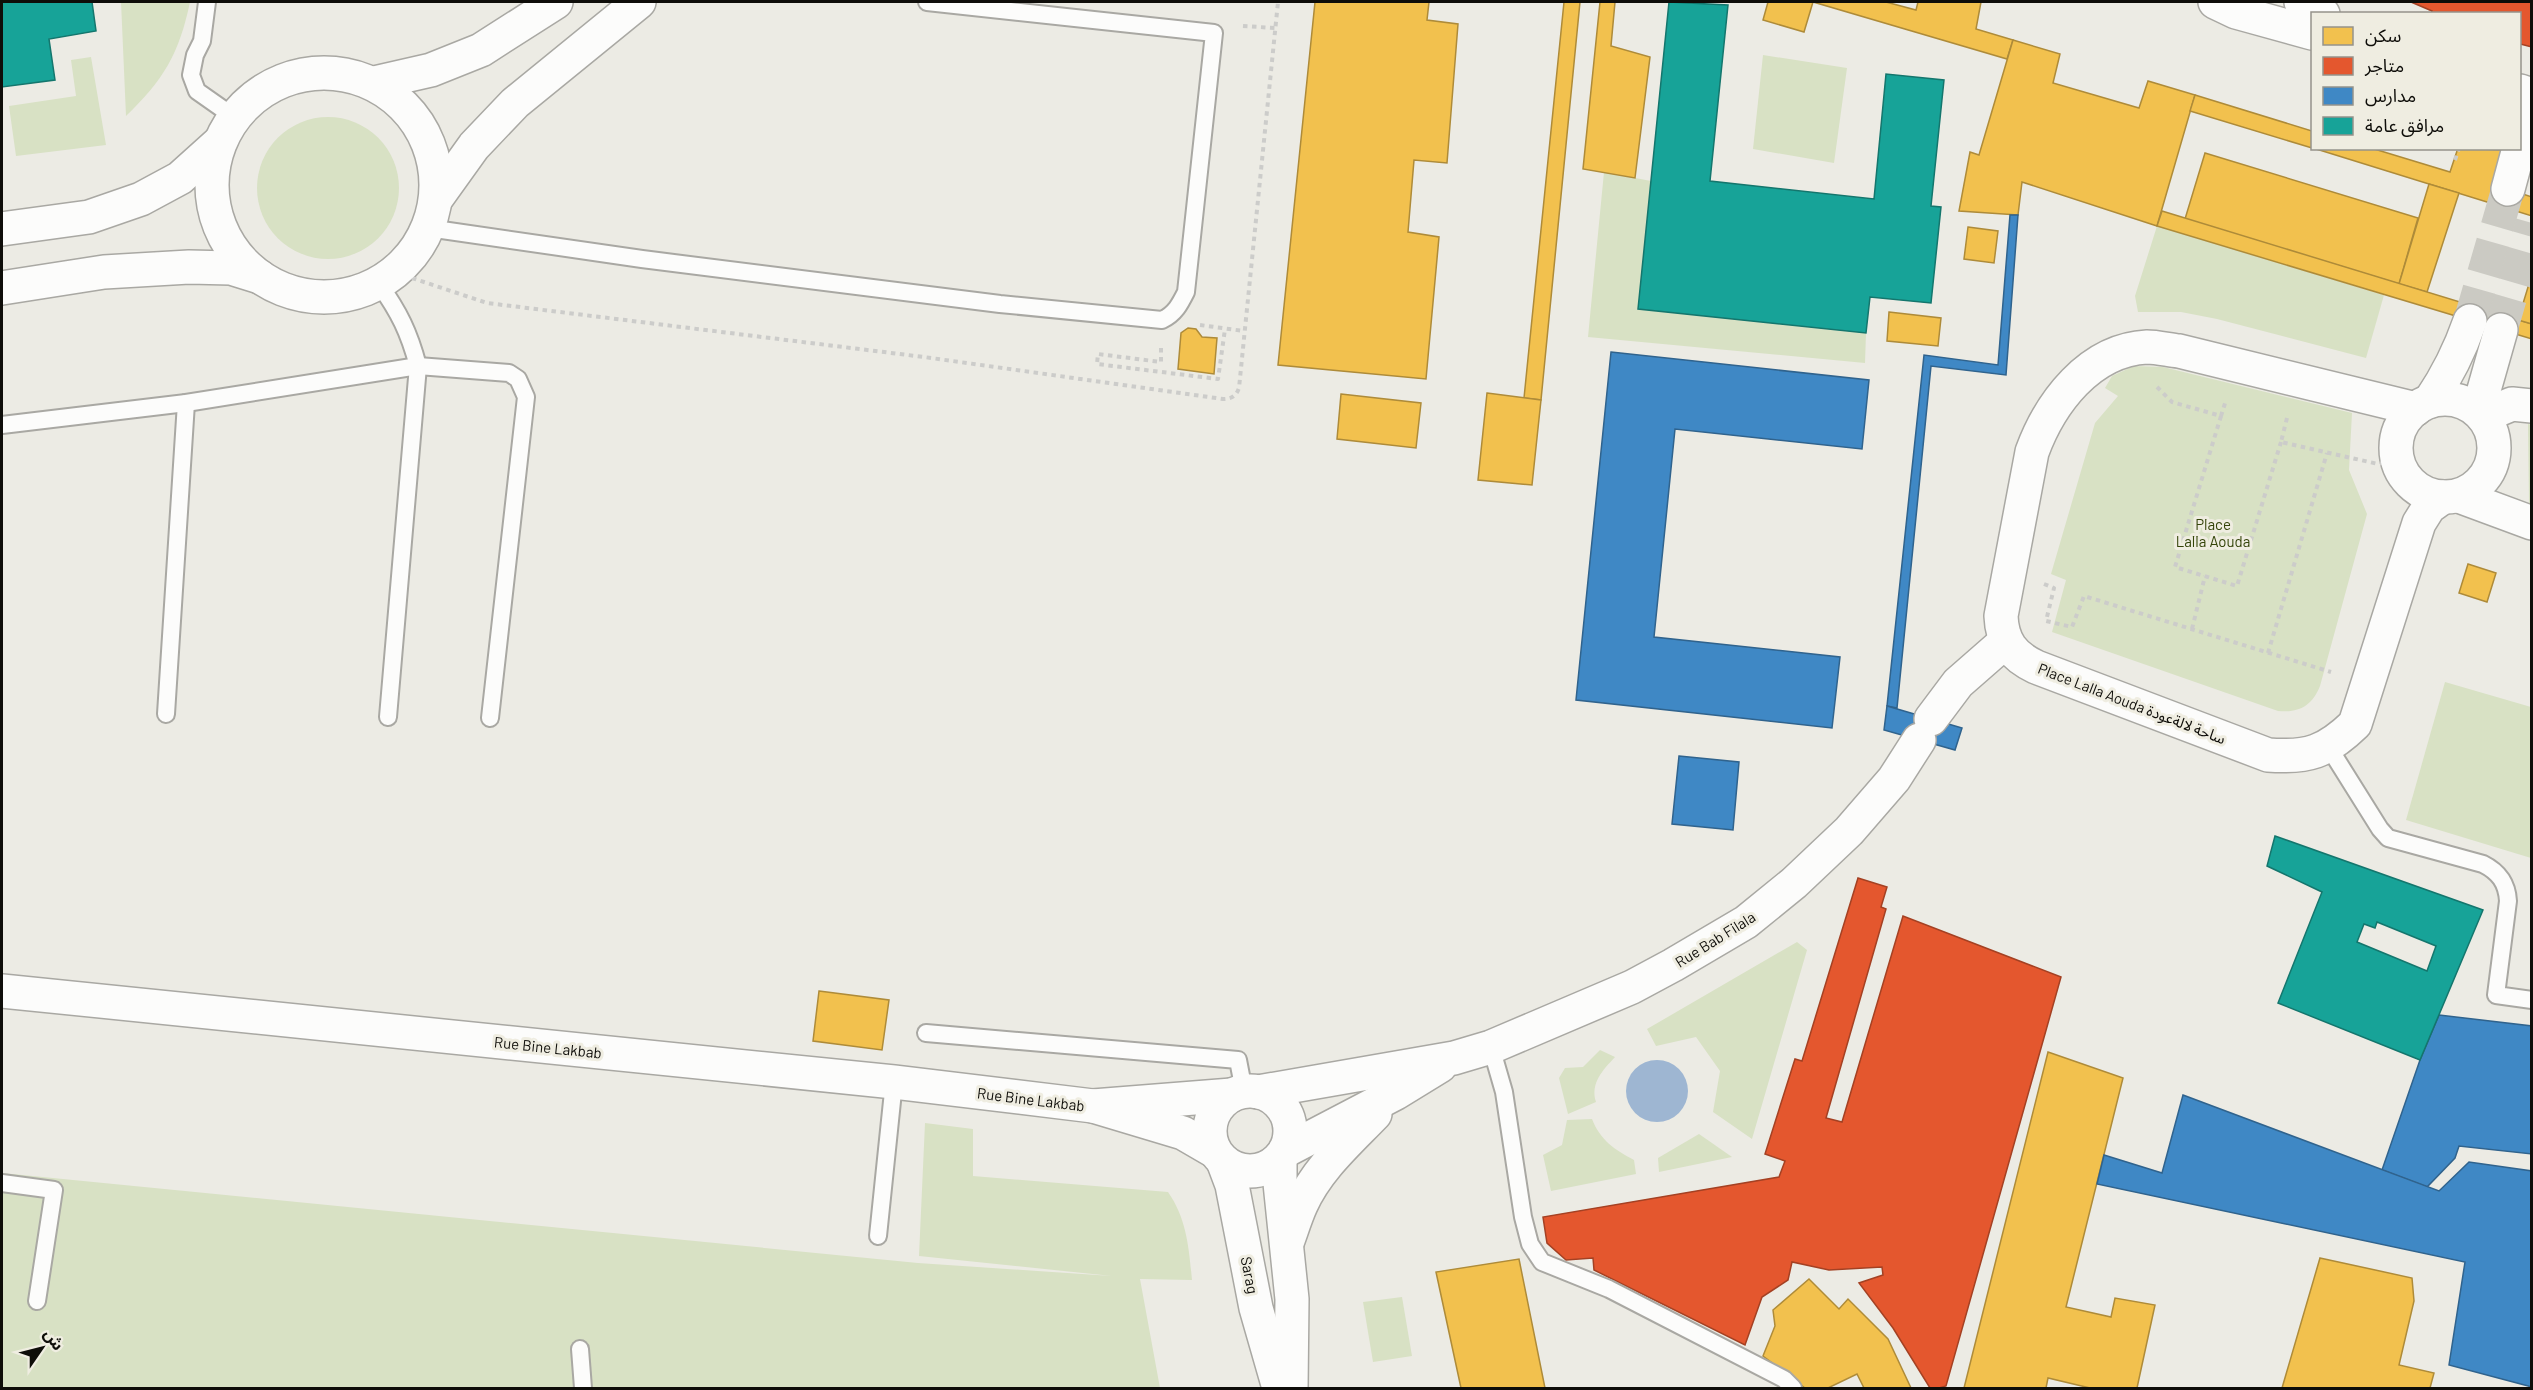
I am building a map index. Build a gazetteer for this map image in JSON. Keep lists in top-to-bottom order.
{
  "streets": {
    "street": [
      "Place Lalla Aouda ساحة لالةعودة",
      "Rue Bab Filala",
      "Rue Bine Lakbab",
      "Sarag"
    ]
  },
  "crossings": [
    ["Place Lalla Aouda ساحة لالةعودة", "Rue Bab Filala"],
    ["Rue Bab Filala", "Rue Bine Lakbab"],
    ["Rue Bab Filala", "Sarag"]
  ],
  "parks": ["Place Lalla Aouda"],
  "legend": [
    "سكن",
    "متاجر",
    "مدارس",
    "مرافق عامة"
  ],
  "north": "top right"
}
